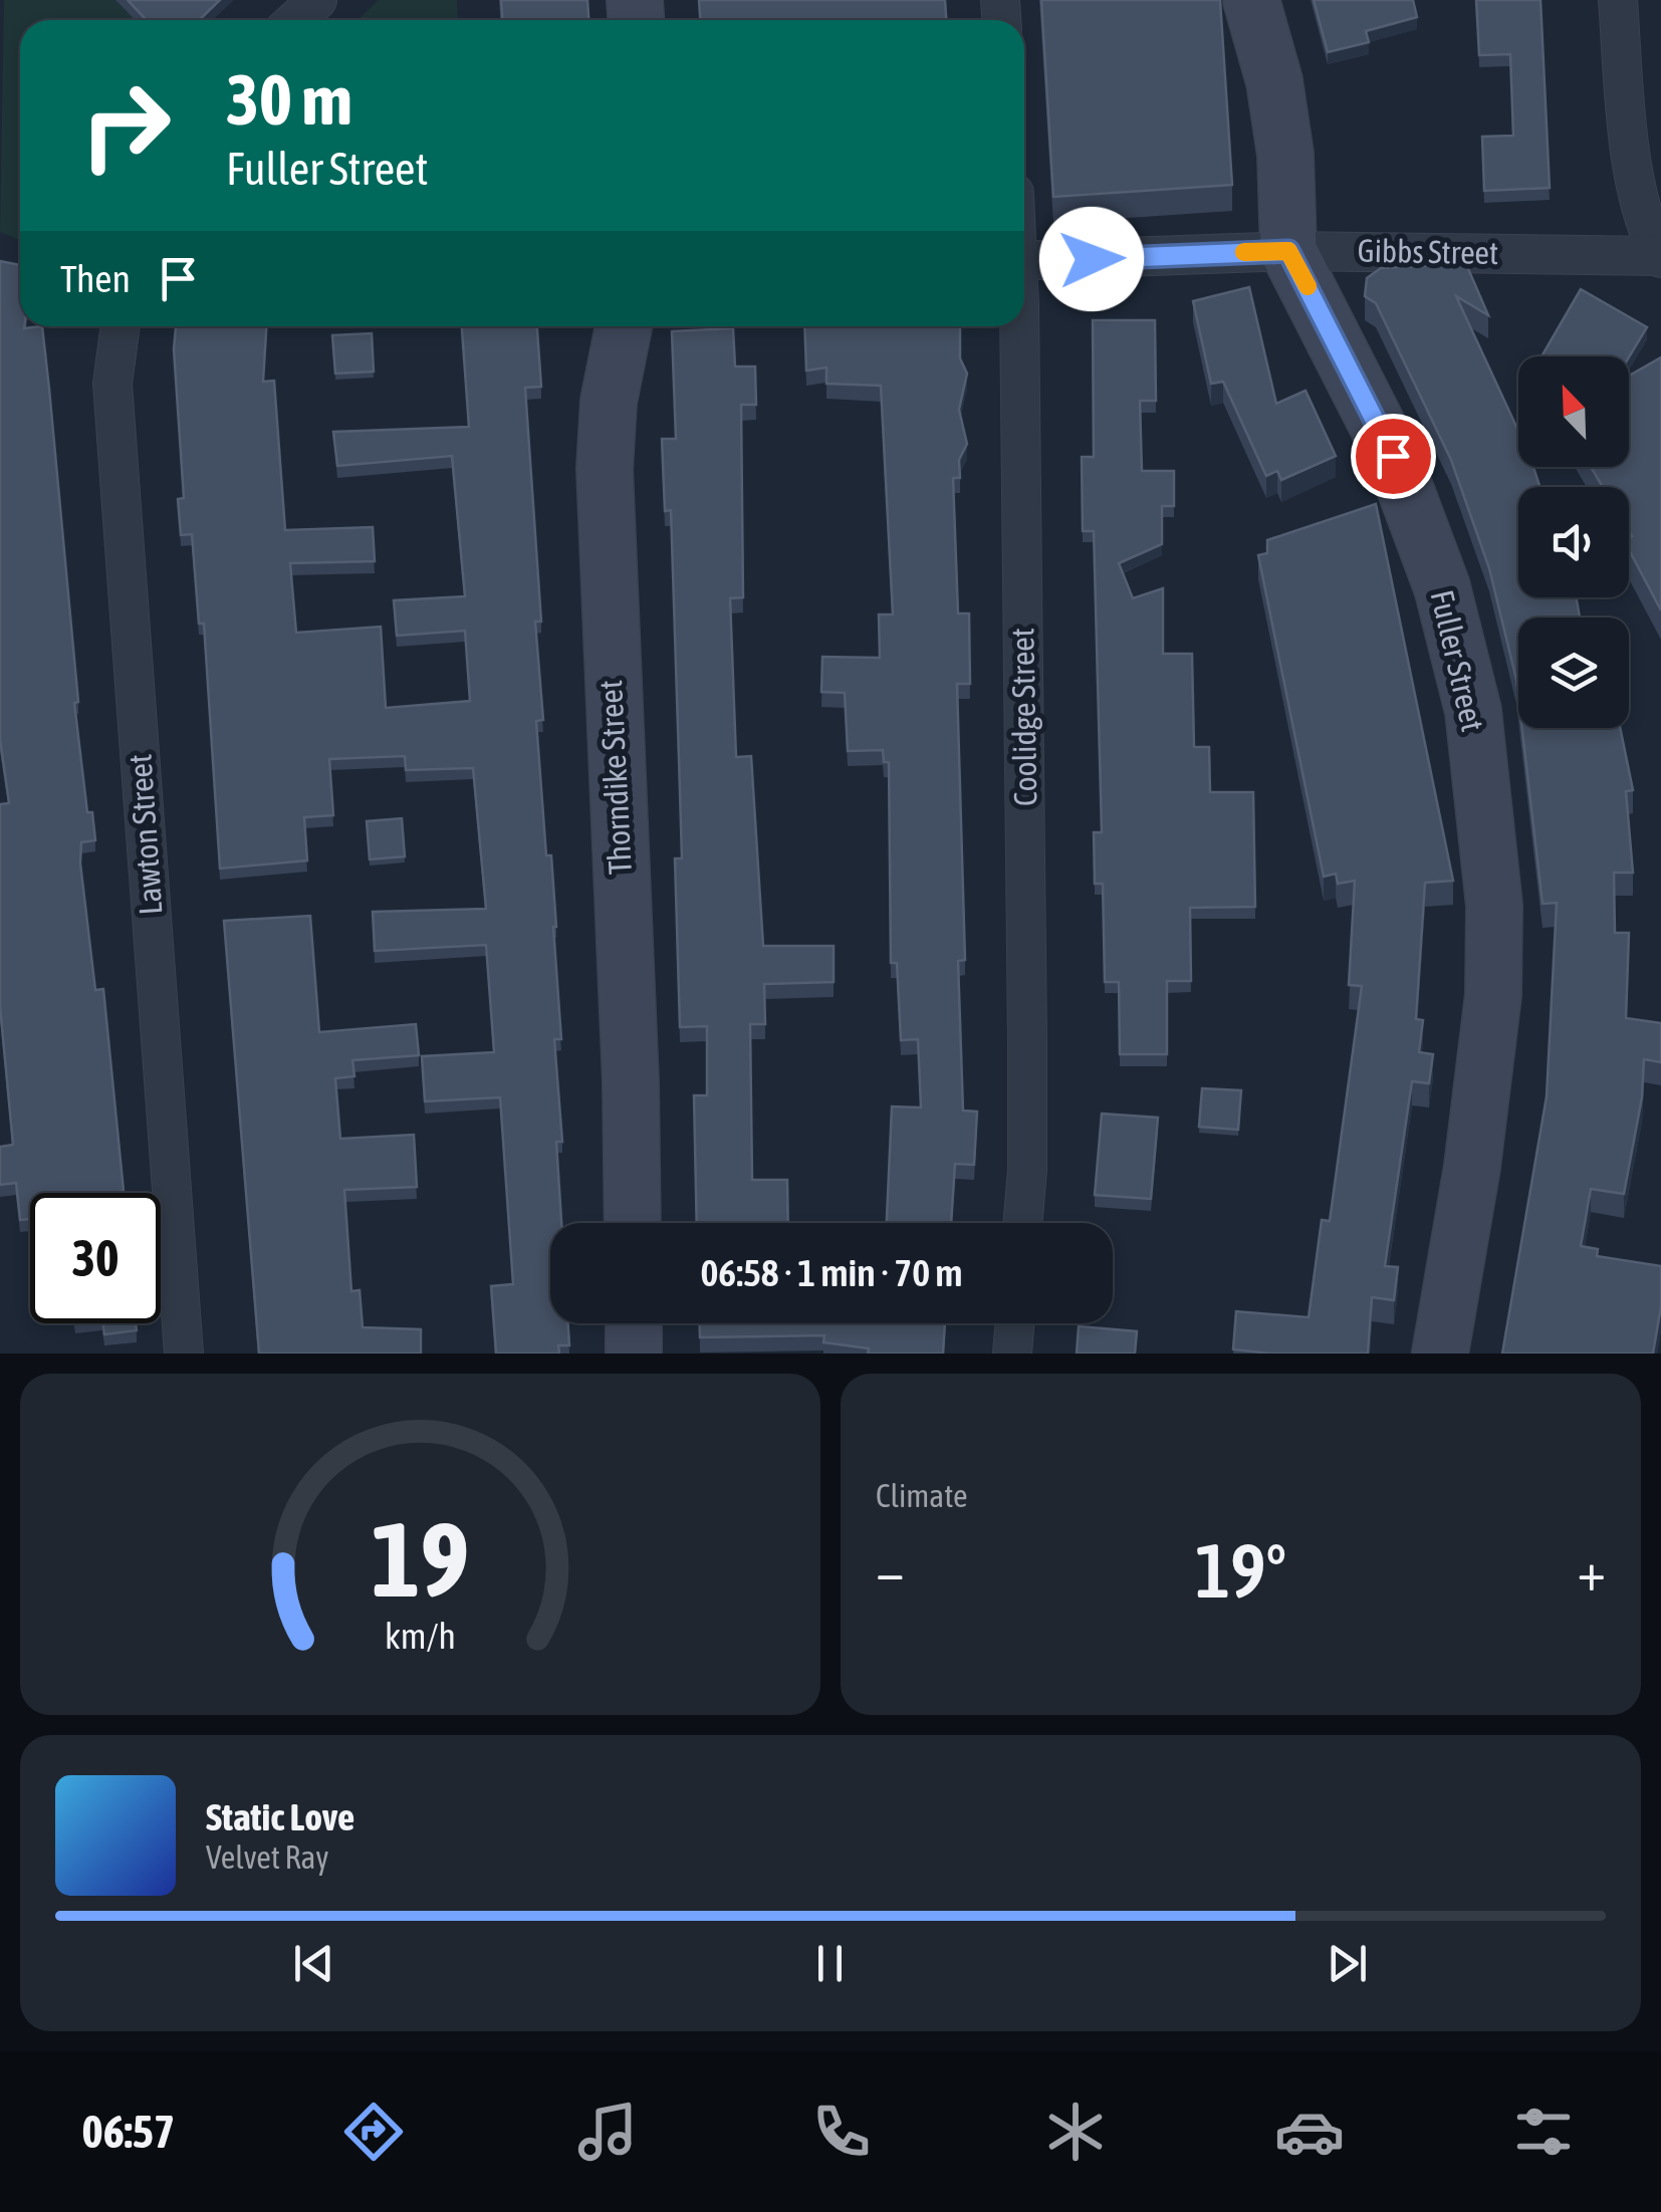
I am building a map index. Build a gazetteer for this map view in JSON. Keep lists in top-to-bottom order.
{
  "streets": {
    "street": [
      "Gibbs Street",
      "Fuller Street",
      "Coolidge Street",
      "Thorndike Street",
      "Lawton Street"
    ]
  },
  "crossings": [
    ["Gibbs Street", "Fuller Street"]
  ],
  "north": "top left",
  "page": {
    "turn": ["30 m", "Fuller Street"],
    "then": "Then",
    "limit": "30",
    "trip": "06:58 · 1 min · 70 m",
    "tile": "Climate",
    "heat": ["−", "19°", "+"],
    "song": ["Static Love", "Velvet Ray"],
    "tabs": "06:57",
    "gauge": ["19", "km/h"]
  }
}
